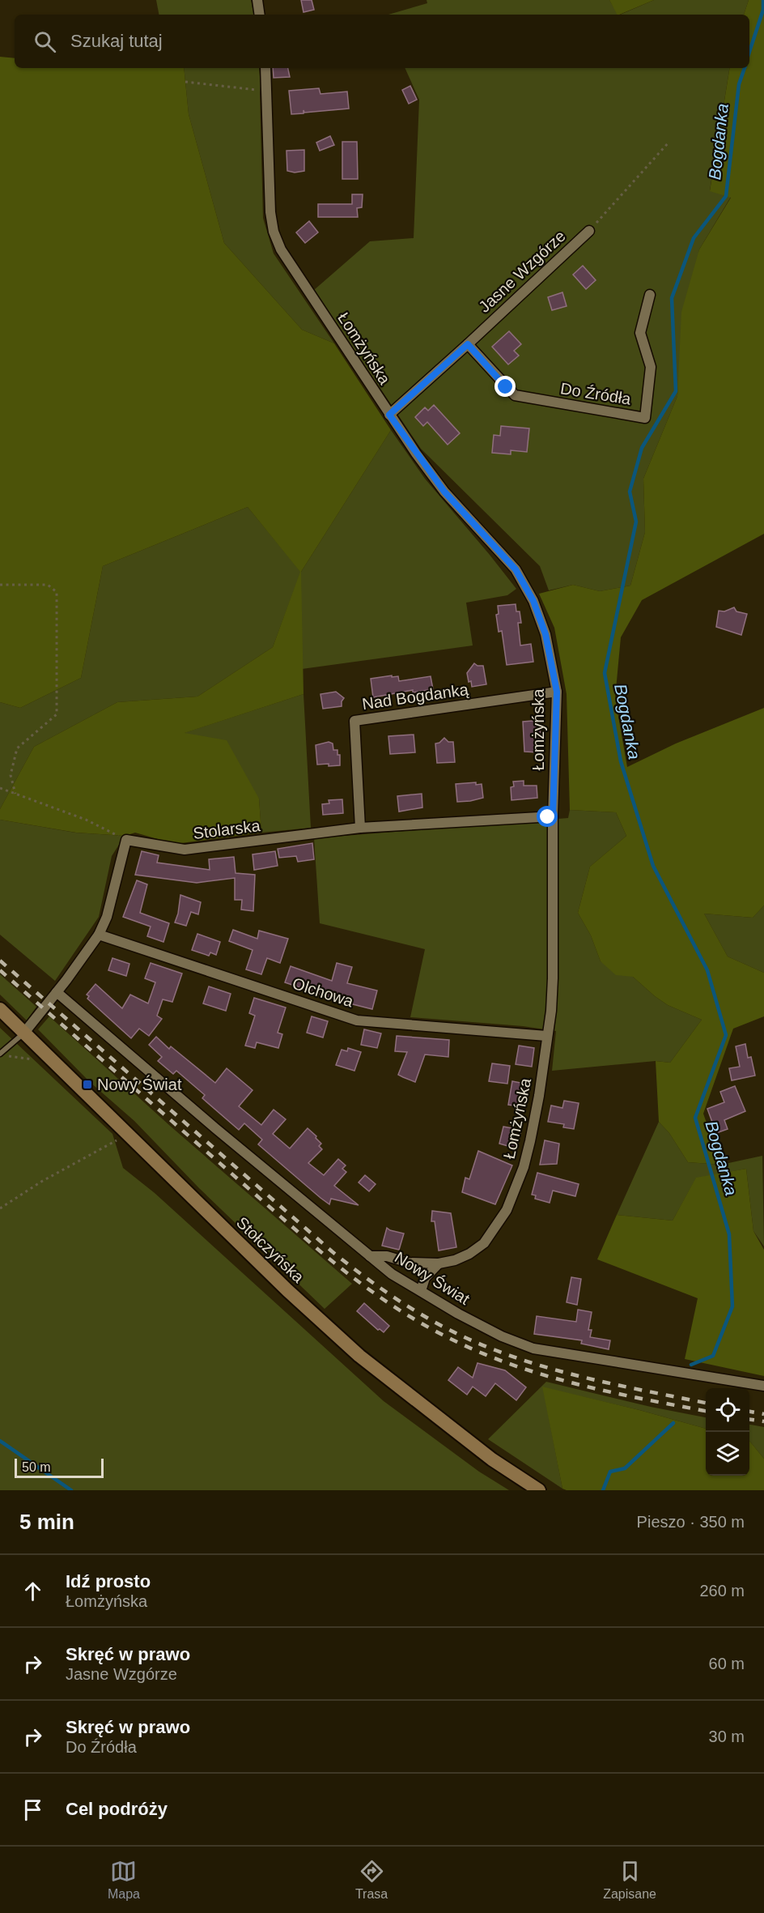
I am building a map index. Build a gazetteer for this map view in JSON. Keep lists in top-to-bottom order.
{
  "streets": {
    "street": [
      "Jasne Wzgórze",
      "Łomżyńska",
      "Do Źródła",
      "Nad Bogdanką",
      "Stolarska",
      "Olchowa",
      "Stołczyńska",
      "Nowy Świat"
    ]
  },
  "crossings": [
    ["Jasne Wzgórze", "Łomżyńska"],
    ["Jasne Wzgórze", "Do Źródła"],
    ["Łomżyńska", "Nad Bogdanką"],
    ["Łomżyńska", "Stolarska"],
    ["Łomżyńska", "Olchowa"],
    ["Łomżyńska", "Nowy Świat"],
    ["Nad Bogdanką", "Stolarska"]
  ],
  "water": ["Bogdanka"],
  "places": {
    "transit": ["Nowy Świat"]
  },
  "scale_bar": "50 m",
  "page": {
    "search": "Szukaj tutaj",
    "scale": "50 m",
    "heading": ["5 min", "Pieszo · 350 m"],
    "list": [
      ["Idź prosto", "Łomżyńska", "260 m"],
      ["Skręć w prawo", "Jasne Wzgórze", "60 m"],
      ["Skręć w prawo", "Do Źródła", "30 m"],
      "Cel podróży"
    ],
    "nav": ["Mapa", "Trasa", "Zapisane"]
  }
}
